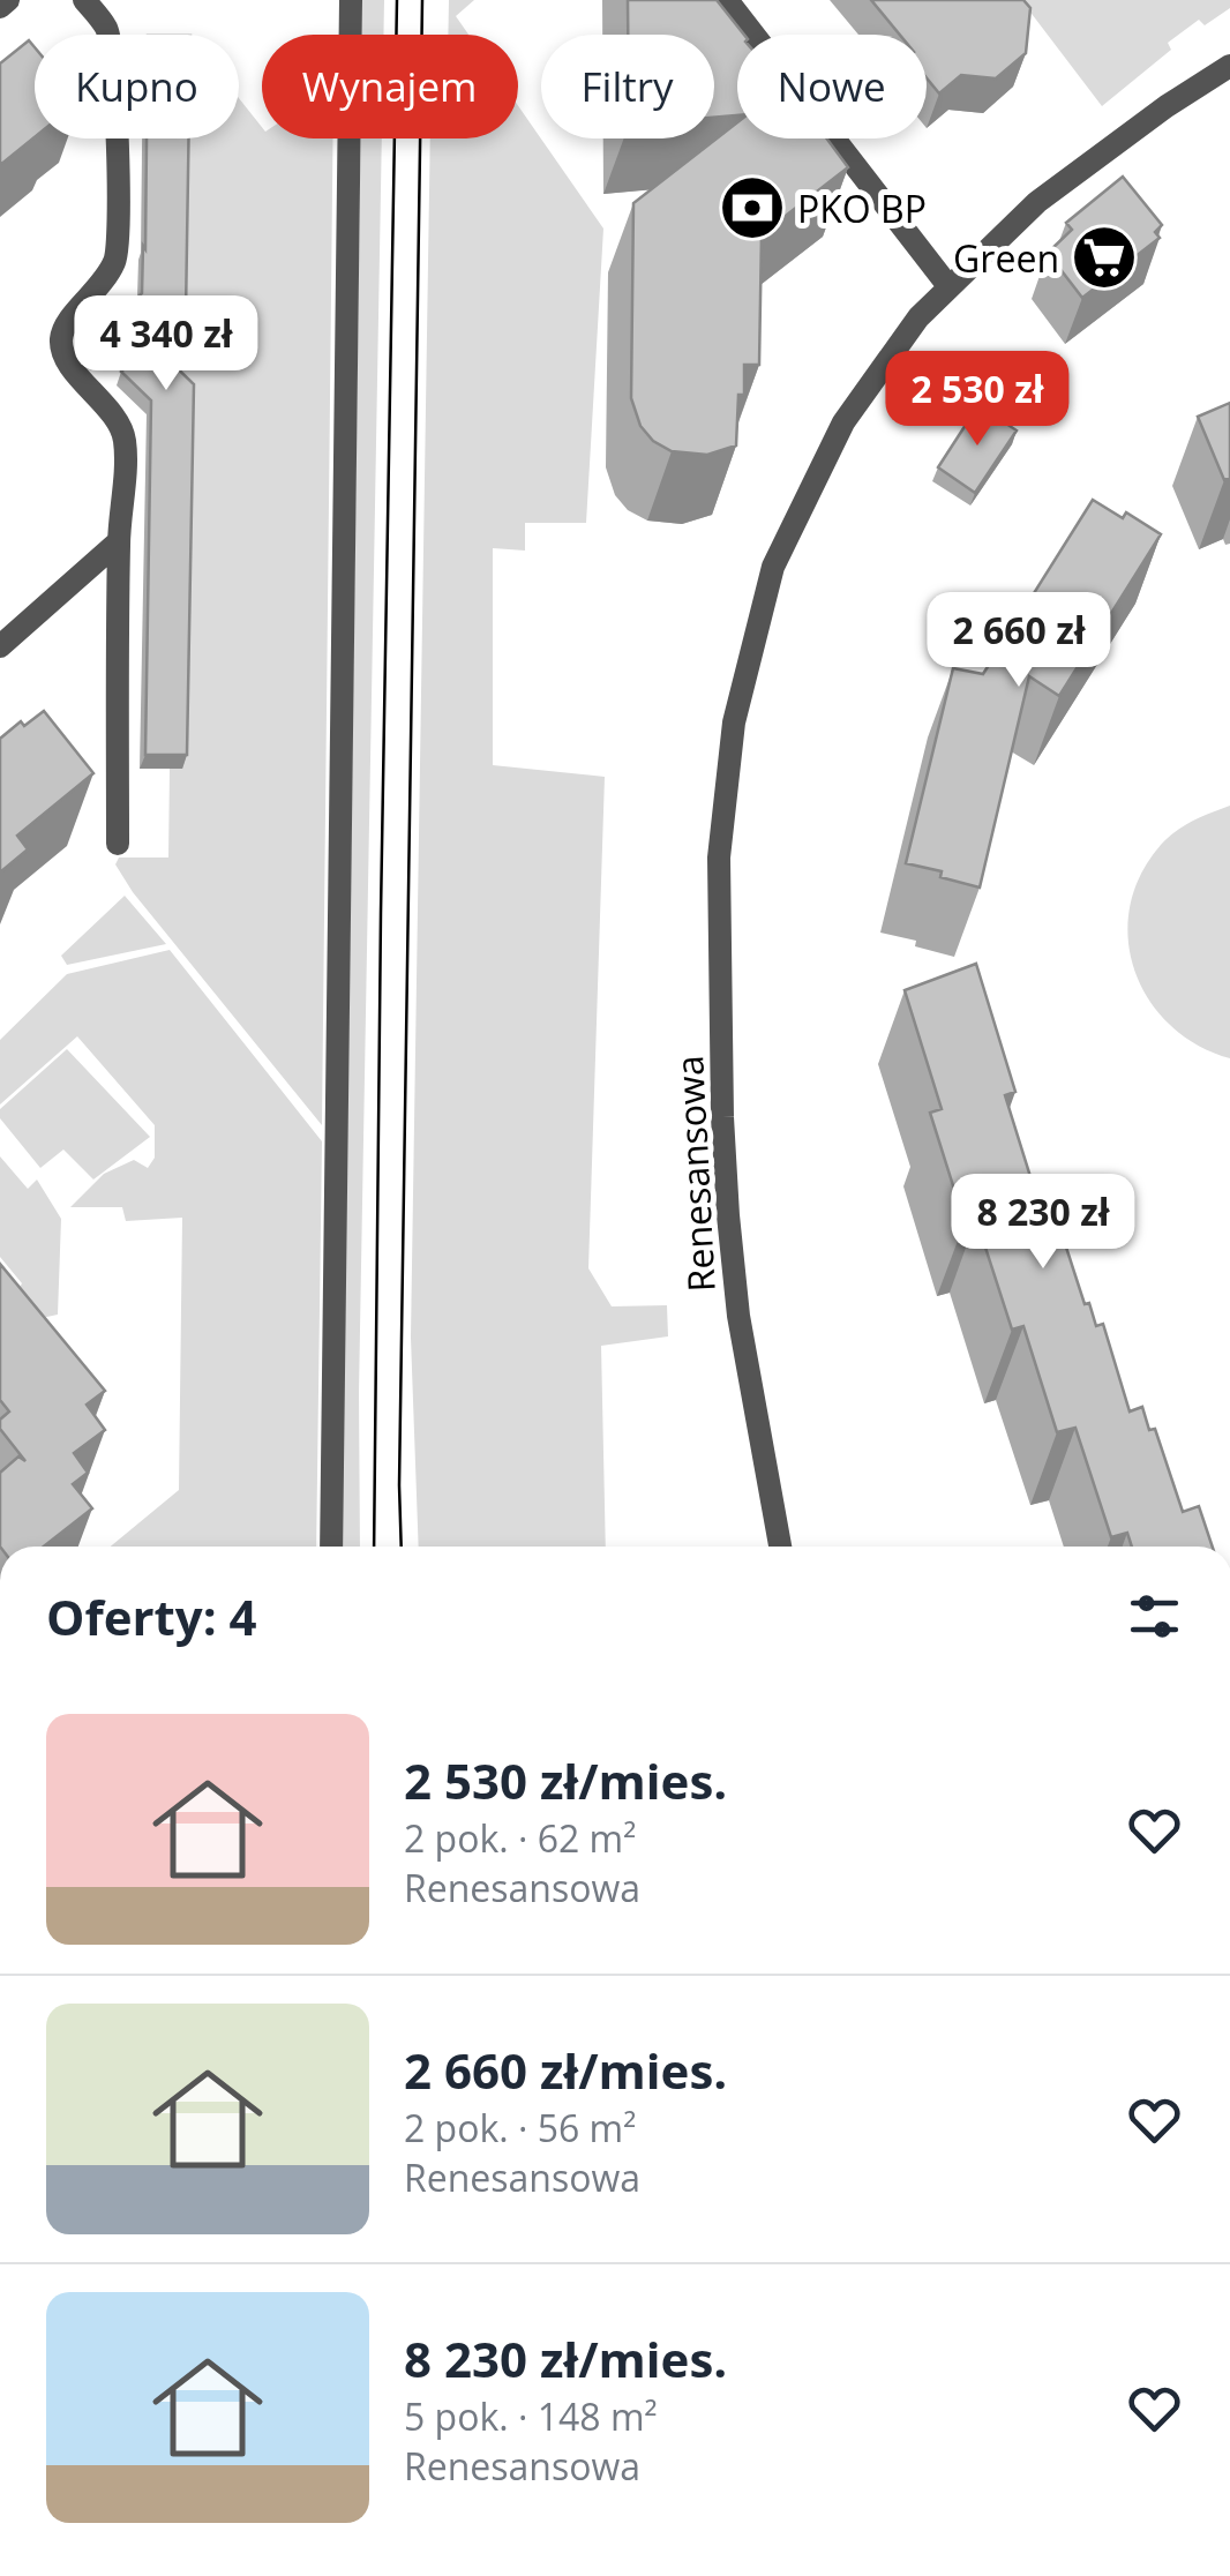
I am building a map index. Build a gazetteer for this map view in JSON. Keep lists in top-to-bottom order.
{
  "streets": {
    "street": ["Renesansowa"]
  },
  "places": {
    "bank": ["PKO BP"],
    "supermarket": ["Green"]
  },
  "page": {
    "chip": [
      "Kupno",
      "Wynajem",
      "Filtry",
      "Nowe"
    ],
    "price": [
      "4 340 zł",
      "2 530 zł",
      "2 660 zł",
      "8 230 zł"
    ],
    "heading": "Oferty: 4",
    "list": [
      {
        "name": "2 530 zł/mies.",
        "note": "2 pok. · 62 m² · Renesansowa"
      },
      {
        "name": "2 660 zł/mies.",
        "note": "2 pok. · 56 m² · Renesansowa"
      },
      {
        "name": "8 230 zł/mies.",
        "note": "5 pok. · 148 m² · Renesansowa"
      }
    ]
  }
}
